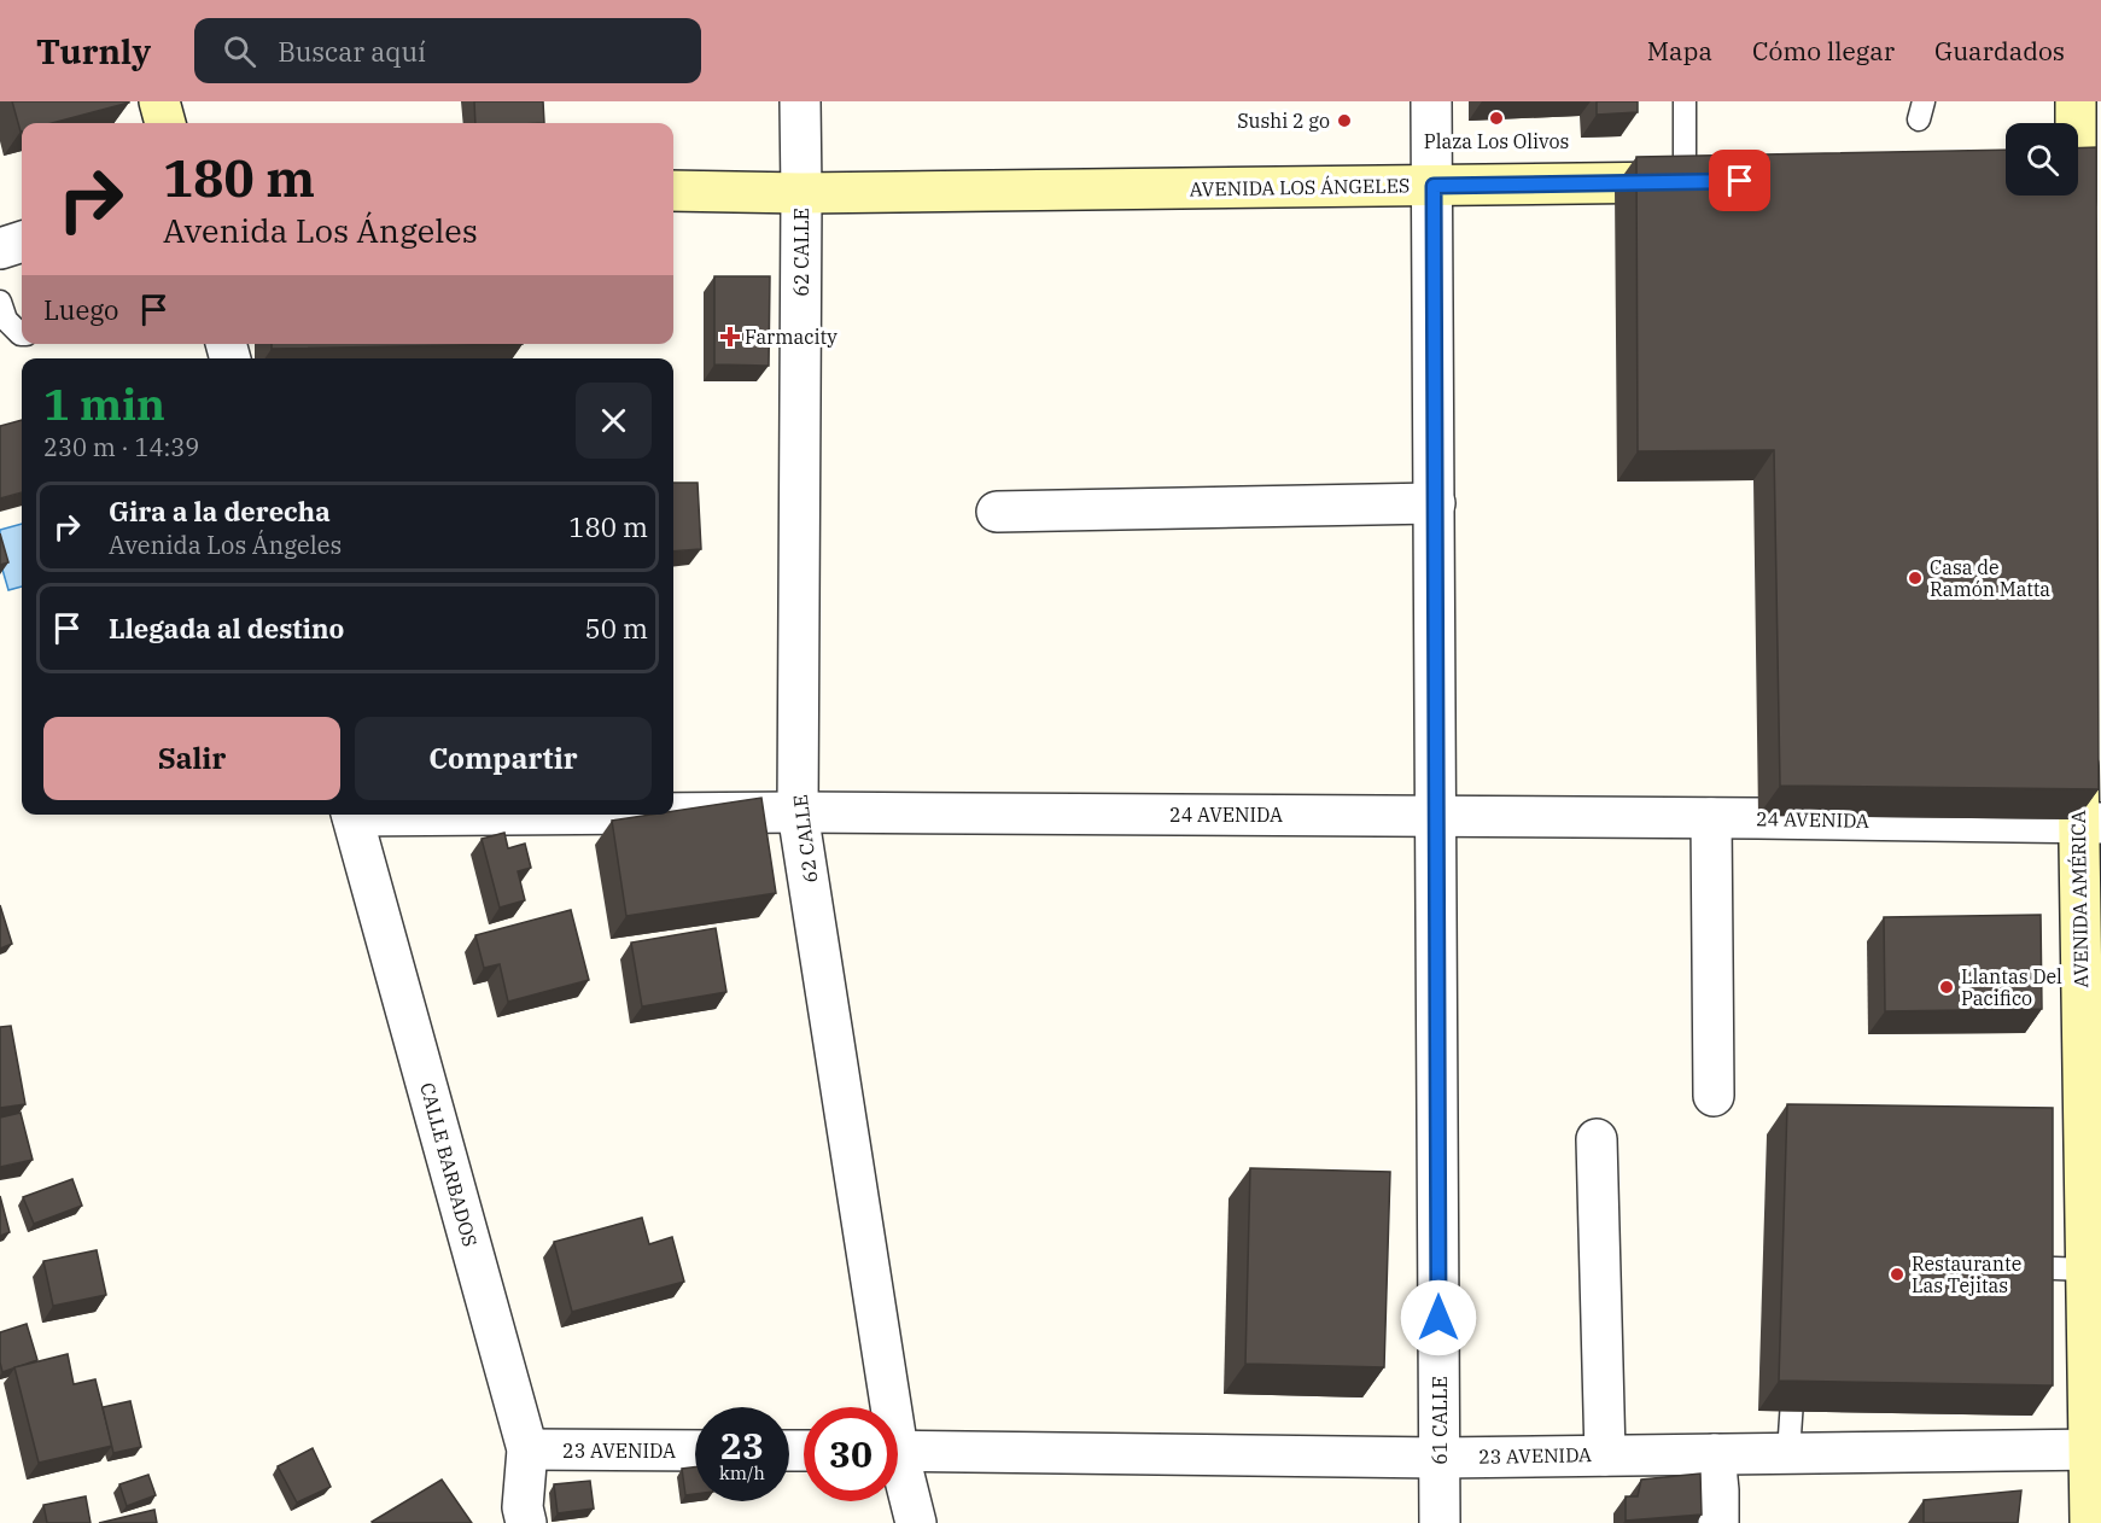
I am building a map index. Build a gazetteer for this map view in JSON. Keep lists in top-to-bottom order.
{
  "streets": {
    "street": [
      "AVENIDA LOS ÁNGELES",
      "62 CALLE",
      "24 AVENIDA",
      "AVENIDA AMÉRICA",
      "CALLE BARBADOS",
      "61 CALLE",
      "23 AVENIDA"
    ]
  },
  "crossings": [
    ["AVENIDA LOS ÁNGELES", "62 CALLE"],
    ["AVENIDA LOS ÁNGELES", "61 CALLE"],
    ["62 CALLE", "24 AVENIDA"],
    ["24 AVENIDA", "AVENIDA AMÉRICA"],
    ["24 AVENIDA", "61 CALLE"],
    ["AVENIDA AMÉRICA", "23 AVENIDA"],
    ["CALLE BARBADOS", "23 AVENIDA"],
    ["61 CALLE", "23 AVENIDA"]
  ],
  "places": {
    "other": [
      "Plaza Los Olivos",
      "Sushi 2 go",
      "Casa de Ramón Matta",
      "Llantas Del Pacifico",
      "Restaurante Las Tejitas"
    ],
    "health": ["Farmacity"]
  },
  "page": {
    "header": "Turnly",
    "search": "Buscar aquí",
    "nav": ["Mapa", "Cómo llegar", "Guardados"],
    "turn": ["180 m", "Avenida Los Ángeles"],
    "then": "Luego",
    "heading": ["1 min", "230 m · 14:39"],
    "list": [
      {
        "name": "Gira a la derecha",
        "note": "Avenida Los Ángeles",
        "value": "180 m"
      },
      {
        "name": "Llegada al destino",
        "value": "50 m"
      }
    ],
    "buttons": ["Salir", "Compartir"],
    "speed": "23 km/h",
    "limit": "30"
  }
}
